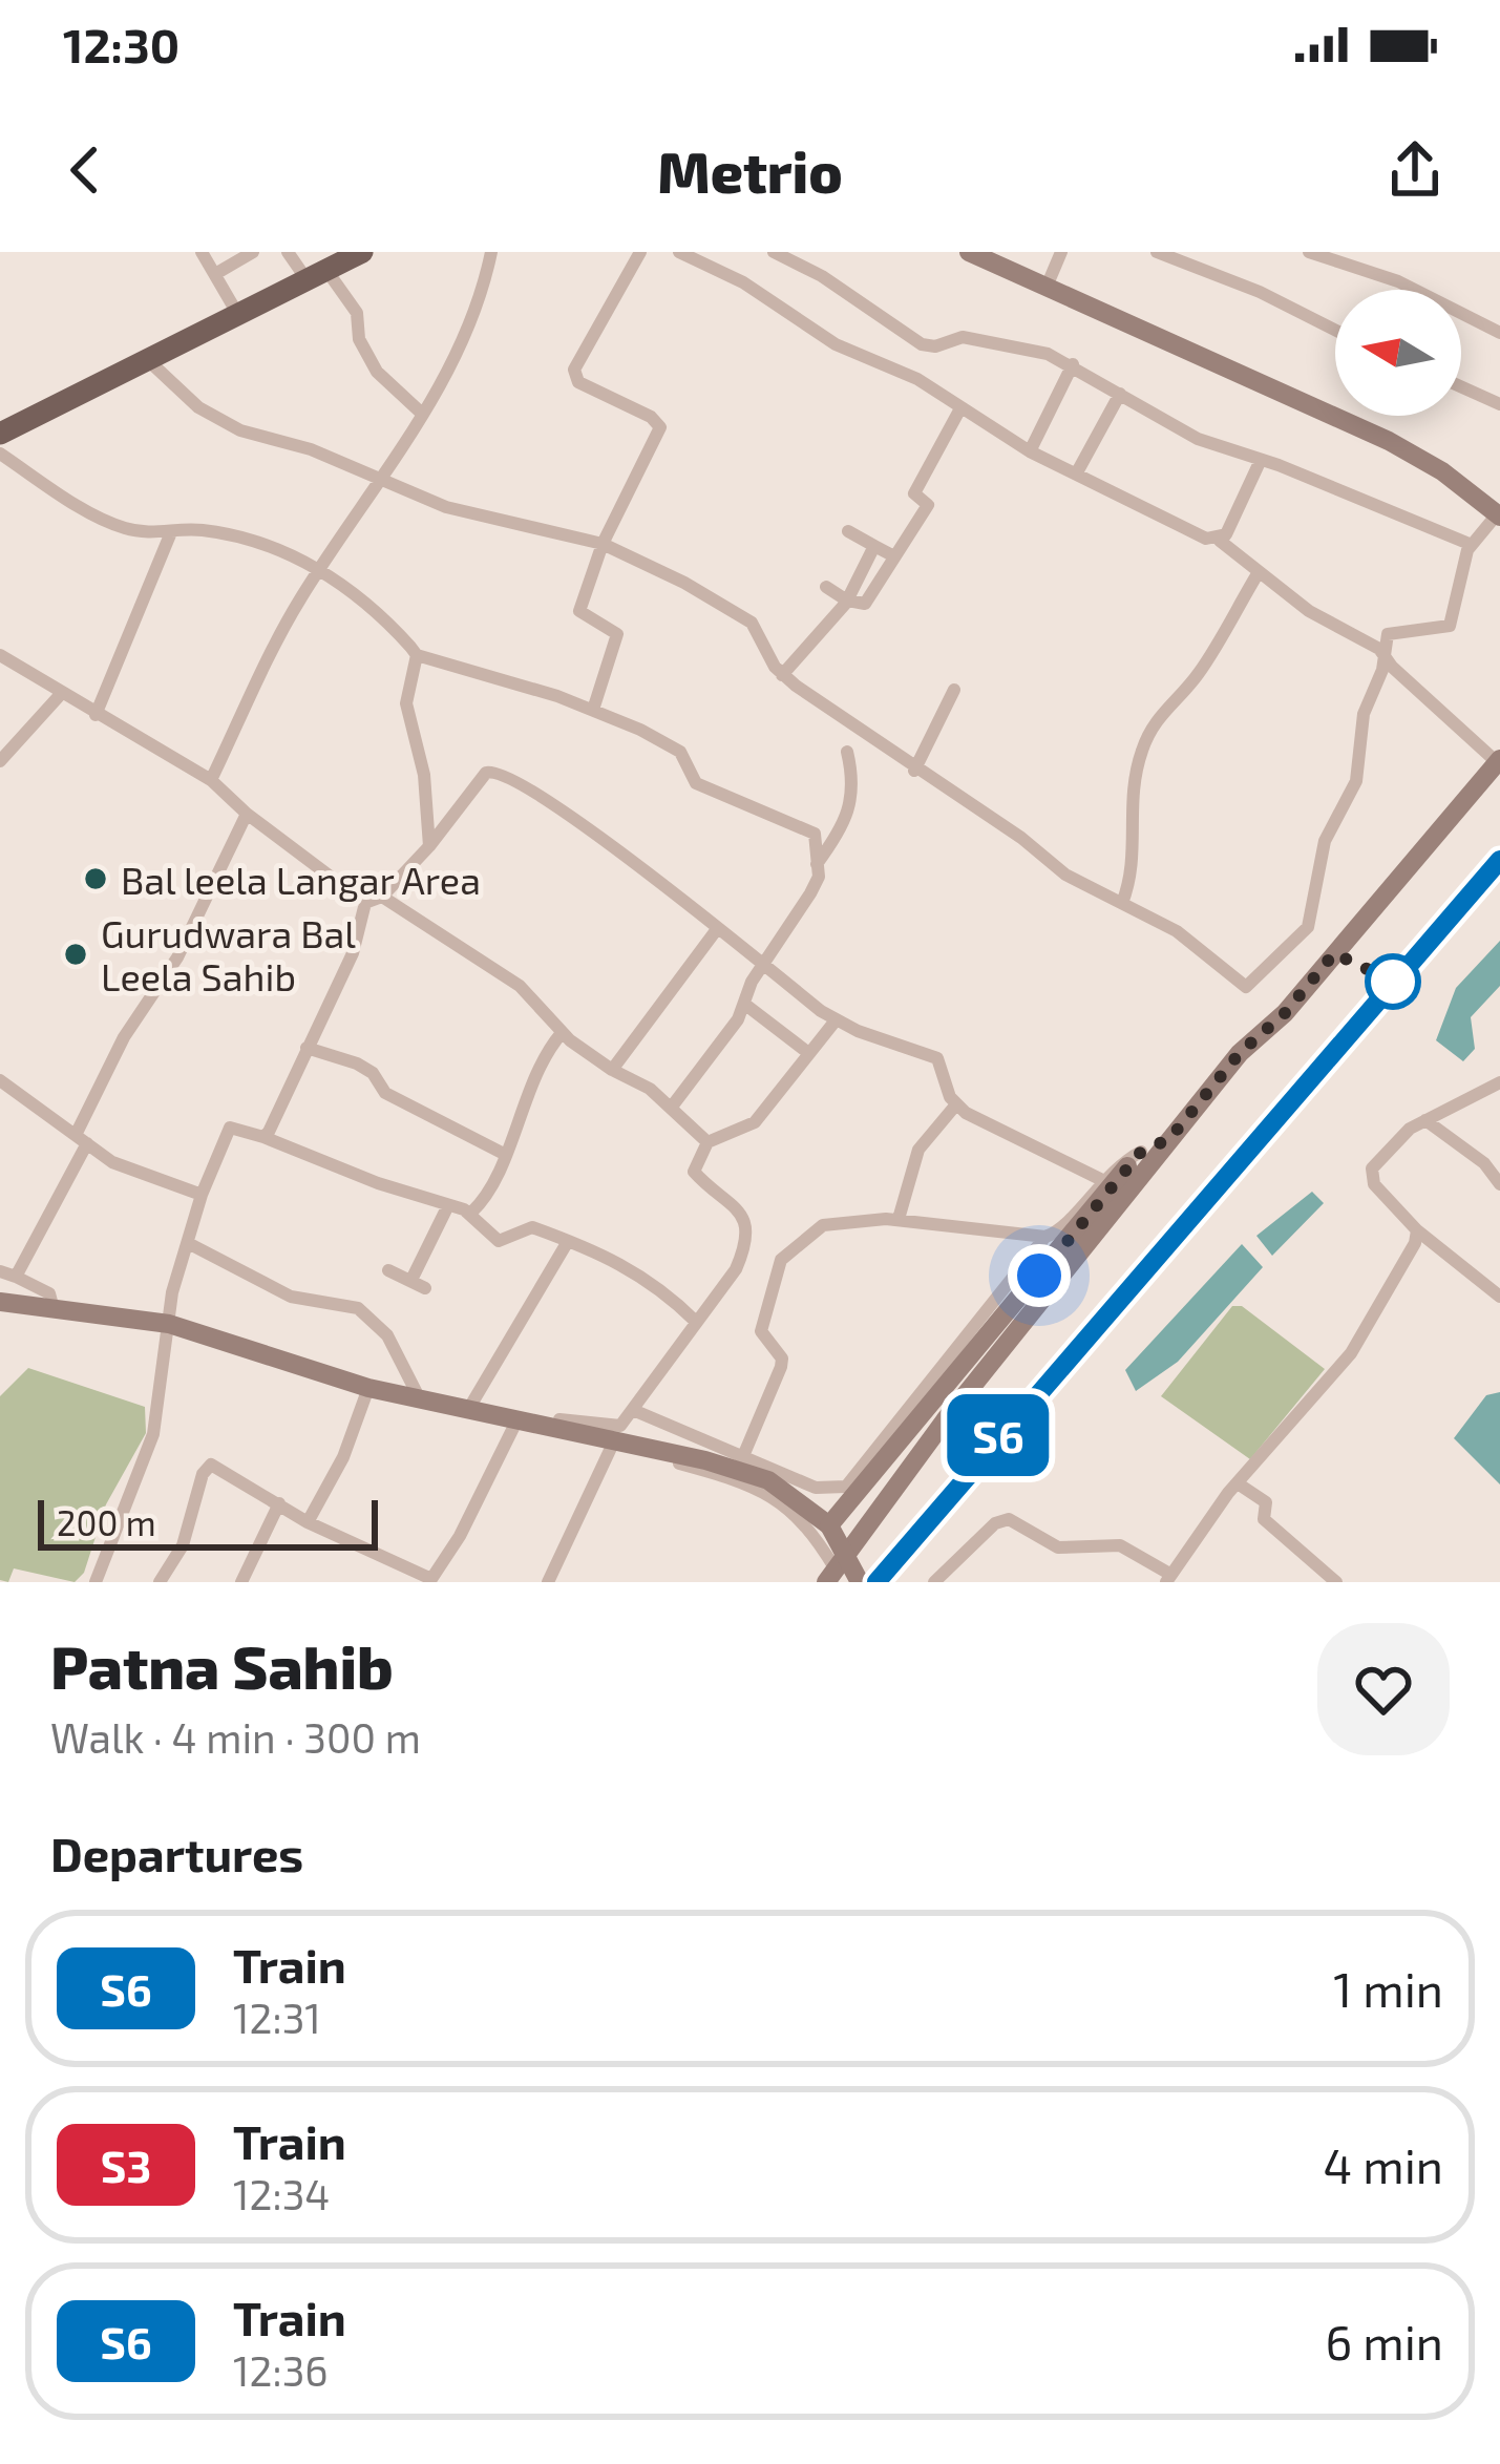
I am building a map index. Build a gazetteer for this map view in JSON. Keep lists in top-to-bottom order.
{
  "places": ["Bal leela Langar Area", "Gurudwara Bal Leela Sahib"],
  "scale_bar": "200 m",
  "north": "left",
  "page": {
    "status": "12:30",
    "header": "Metrio",
    "on_map": "S6",
    "scale": "200 m",
    "heading": [
      ["Patna Sahib", "Walk · 4 min · 300 m"],
      "Departures"
    ],
    "list": [
      {
        "mark": "S6",
        "name": "Train",
        "note": "12:31",
        "value": "1 min"
      },
      {
        "mark": "S3",
        "name": "Train",
        "note": "12:34",
        "value": "4 min"
      },
      {
        "mark": "S6",
        "name": "Train",
        "note": "12:36",
        "value": "6 min"
      }
    ]
  }
}
